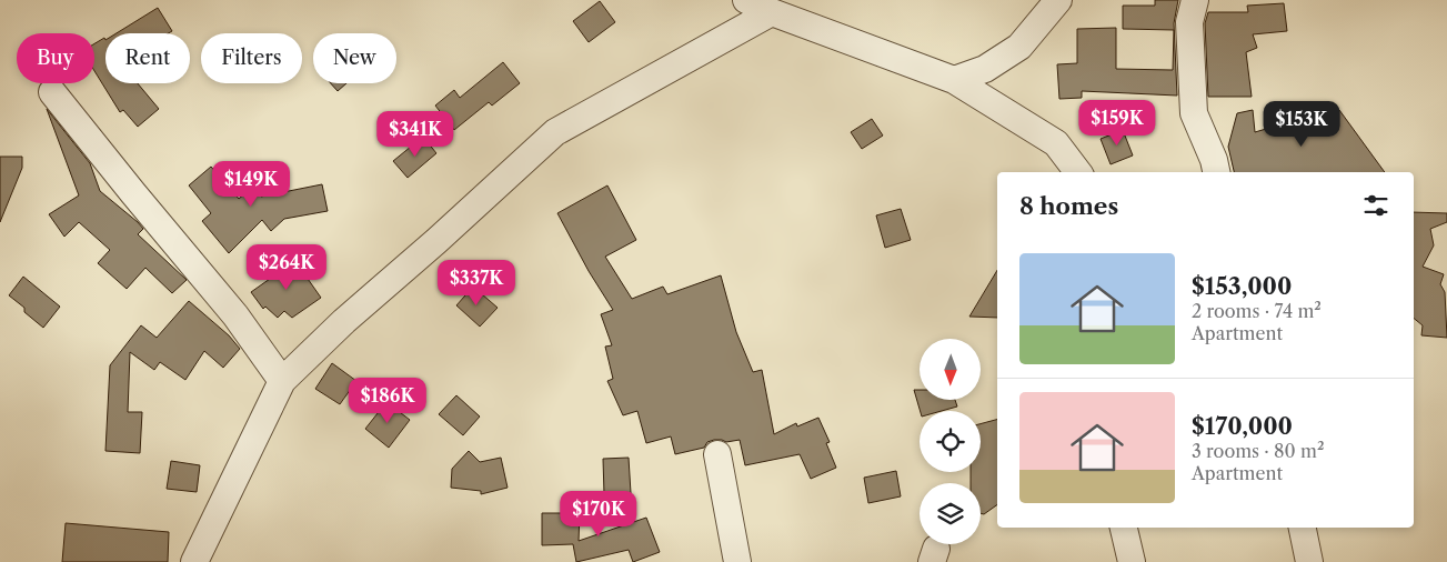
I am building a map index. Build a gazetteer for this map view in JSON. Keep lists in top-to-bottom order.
{
  "north": "bottom",
  "page": {
    "chip": [
      "Buy",
      "Rent",
      "Filters",
      "New"
    ],
    "price": [
      "$159K",
      "$153K",
      "$341K",
      "$149K",
      "$264K",
      "$337K",
      "$186K",
      "$170K"
    ],
    "heading": "8 homes",
    "list": [
      {
        "name": "$153,000",
        "note": "2 rooms · 74 m² · Apartment"
      },
      {
        "name": "$170,000",
        "note": "3 rooms · 80 m² · Apartment"
      }
    ]
  }
}
